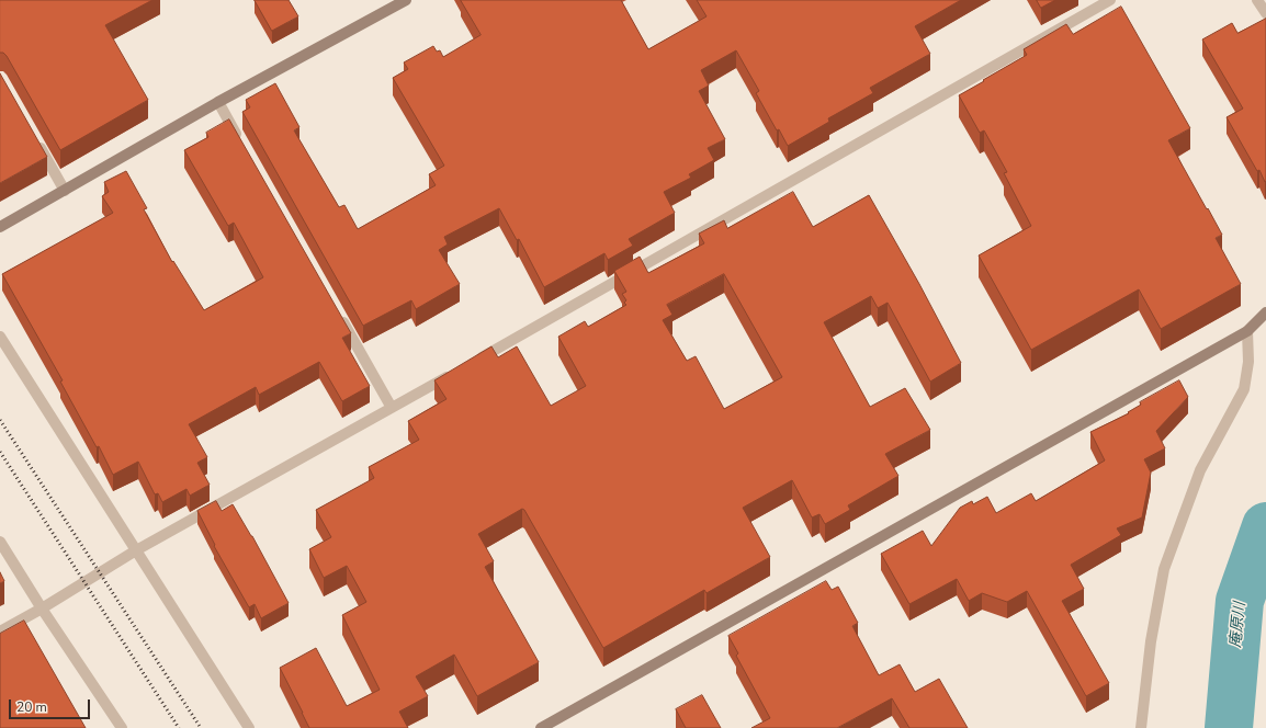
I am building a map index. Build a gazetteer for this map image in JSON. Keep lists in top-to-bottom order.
{
  "water": ["庵原川"],
  "scale_bar": "20 m"
}
